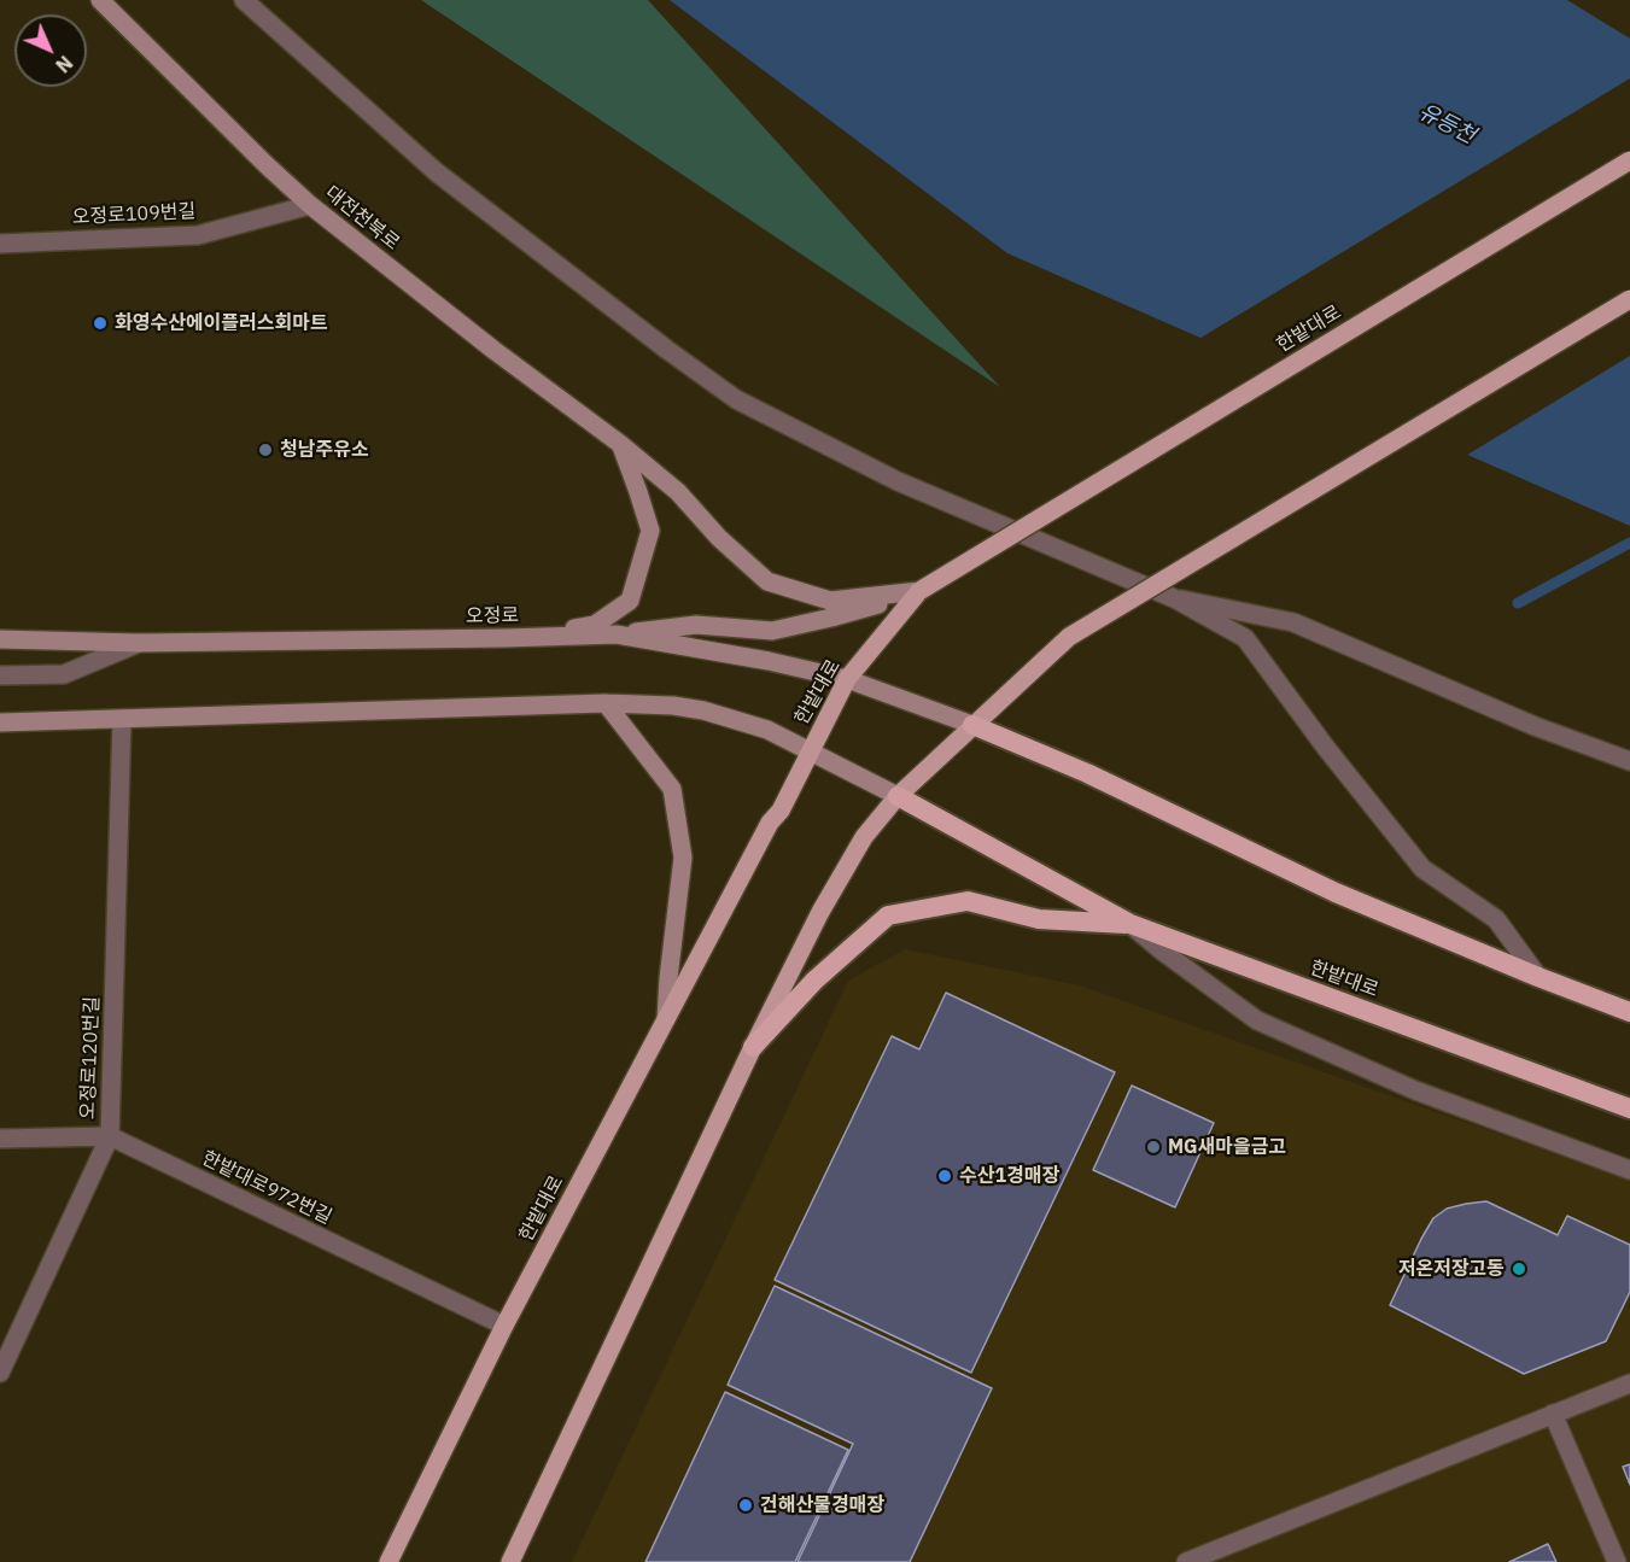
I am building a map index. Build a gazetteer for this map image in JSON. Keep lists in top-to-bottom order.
{
  "streets": {
    "highway": ["한밭대로"],
    "main road": ["대전천북로", "오정로"],
    "street": ["오정로109번길", "오정로120번길", "한밭대로972번길"]
  },
  "crossings": [
    ["오정로109번길", "대전천북로"],
    ["대전천북로", "한밭대로"],
    ["한밭대로", "오정로"],
    ["한밭대로", "한밭대로972번길"],
    ["오정로120번길", "한밭대로972번길"]
  ],
  "water": ["유등천"],
  "places": [
    "화영수산에이플러스회마트",
    "청남주유소",
    "MG새마을금고",
    "수산1경매장",
    "저온저장고동",
    "건해산물경매장"
  ],
  "north": "bottom right"
}
